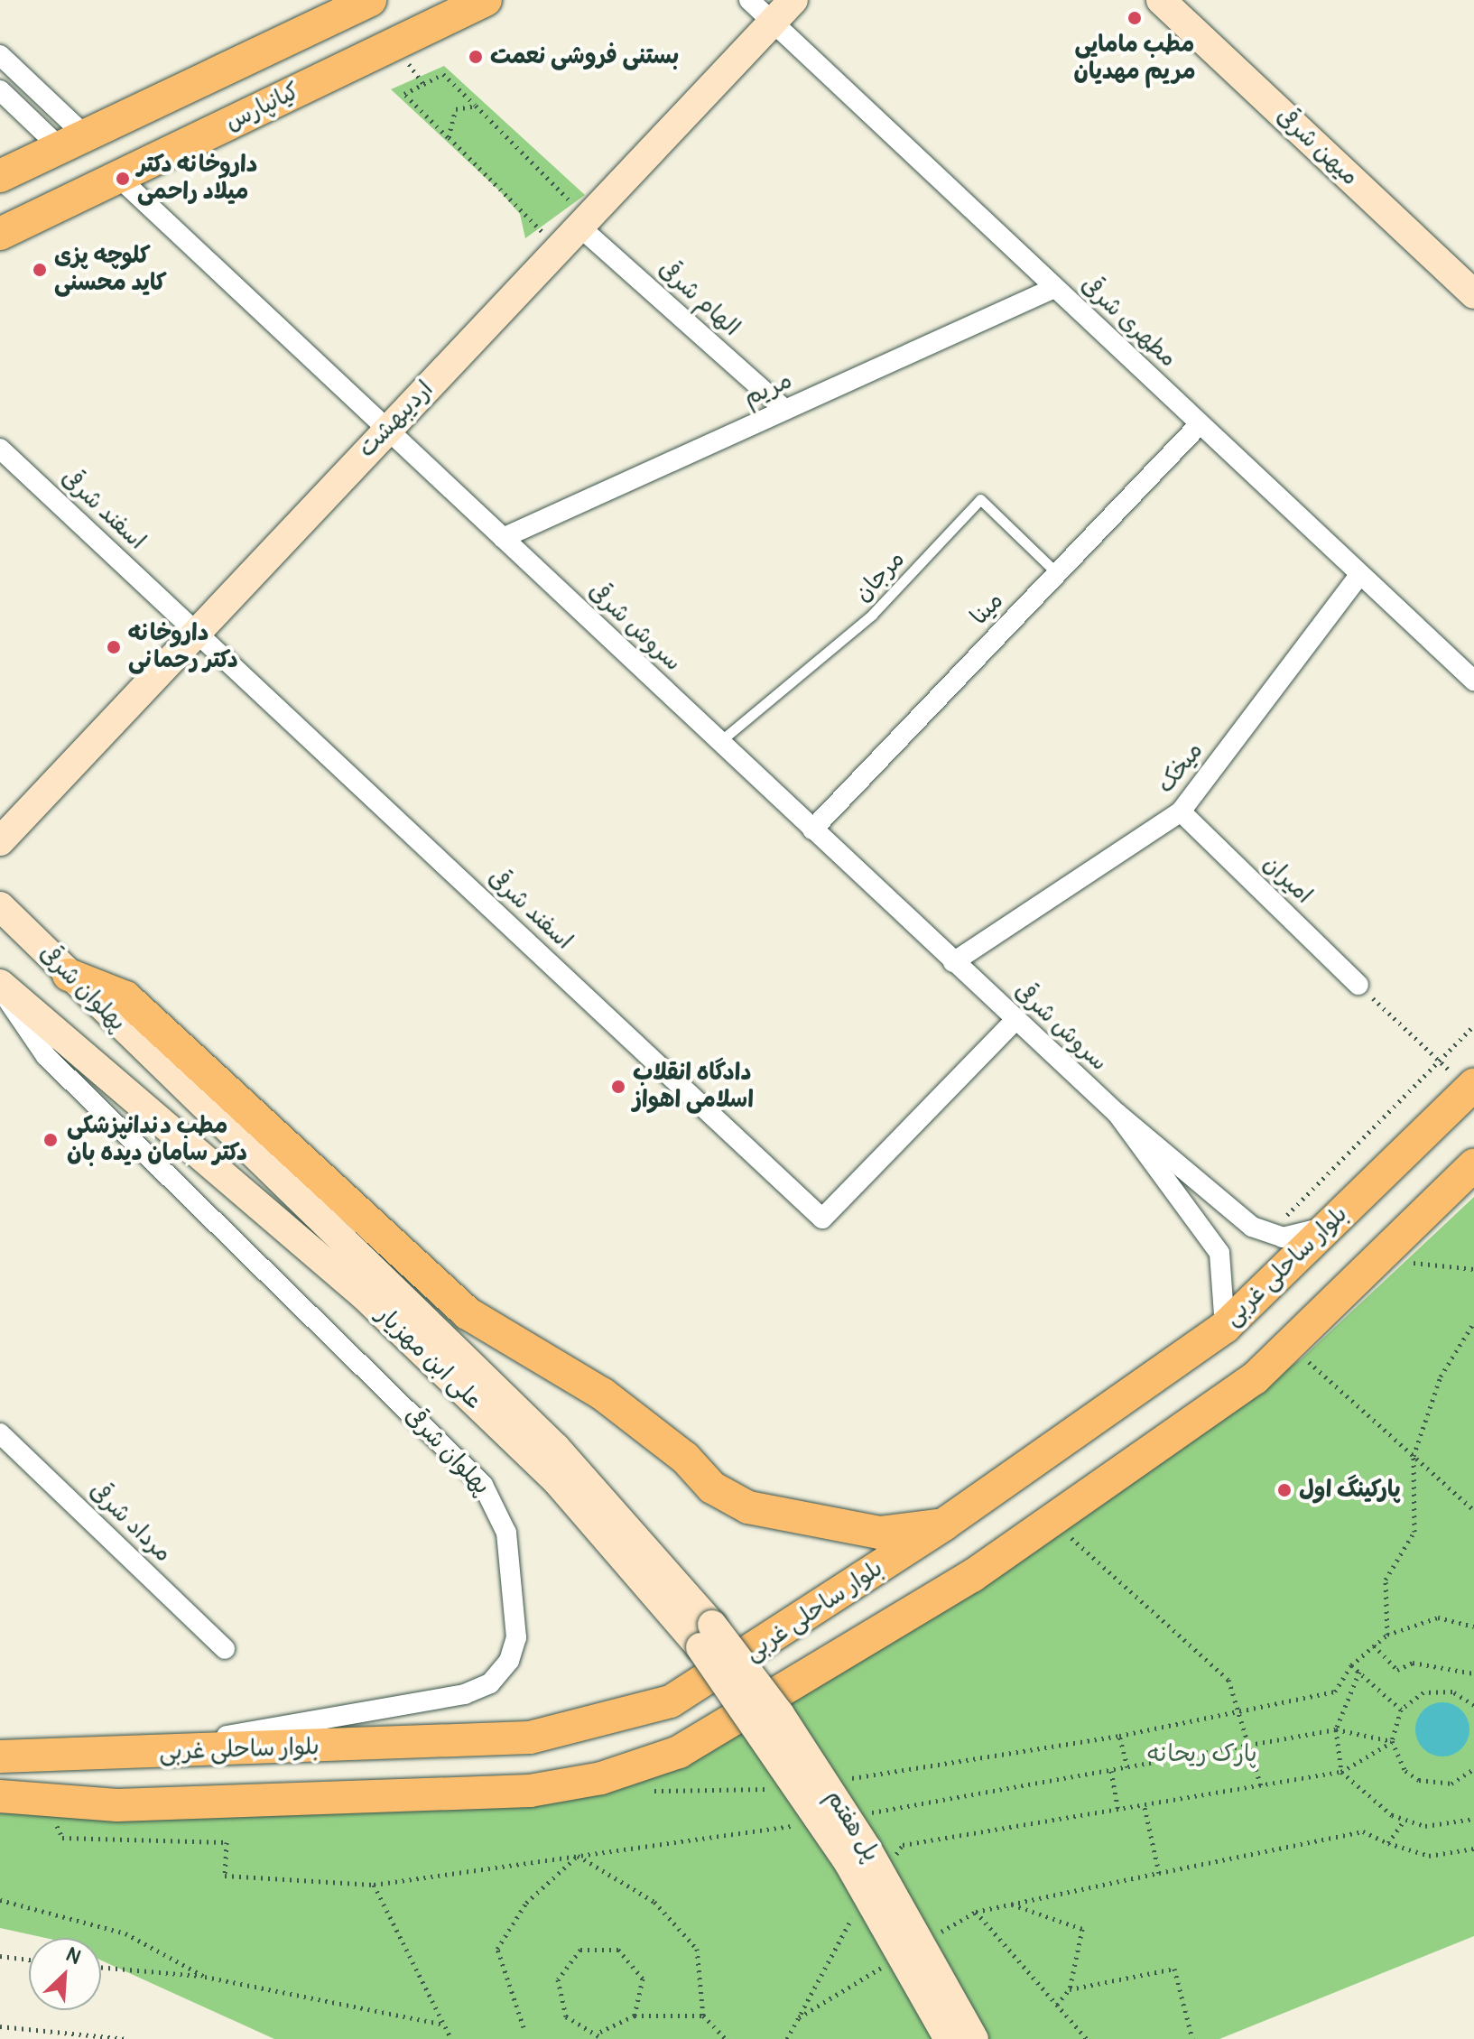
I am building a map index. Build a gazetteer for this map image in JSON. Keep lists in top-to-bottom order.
{
  "streets": {
    "main road": [
      "کیانپارس",
      "میهن شرقی",
      "اردیبهشت",
      "پهلوان شرقی",
      "بلوار ساحلی غربی",
      "علی ابن مهزیار",
      "پل هفتم"
    ],
    "street": [
      "الهام شرقی",
      "مطهری شرقی",
      "مریم",
      "اسفند شرقی",
      "مینا",
      "سروش شرقی",
      "میخک",
      "امیران",
      "مرداد شرقی"
    ],
    "lane": ["مرجان"]
  },
  "crossings": [
    ["کیانپارس", "سروش شرقی"],
    ["الهام شرقی", "مریم"],
    ["الهام شرقی", "اردیبهشت"],
    ["مطهری شرقی", "مریم"],
    ["مطهری شرقی", "اردیبهشت"],
    ["مطهری شرقی", "مینا"],
    ["مطهری شرقی", "میخک"],
    ["مریم", "سروش شرقی"],
    ["اردیبهشت", "اسفند شرقی"],
    ["اردیبهشت", "سروش شرقی"],
    ["اسفند شرقی", "سروش شرقی"],
    ["مرجان", "مینا"],
    ["مرجان", "سروش شرقی"],
    ["مینا", "سروش شرقی"],
    ["سروش شرقی", "میخک"],
    ["میخک", "امیران"],
    ["پهلوان شرقی", "بلوار ساحلی غربی"],
    ["پهلوان شرقی", "علی ابن مهزیار"],
    ["پهلوان شرقی", "پل هفتم"],
    ["علی ابن مهزیار", "پل هفتم"]
  ],
  "parks": ["پارک ریحانه"],
  "places": [
    "مطب مامایی مریم مهدیان",
    "بستنی فروشی نعمت",
    "داروخانه دکتر میلاد راحمی",
    "کلوچه پزی کاید محسنی",
    "داروخانه دکتر رحمانی",
    "دادگاه انقلاب اسلامی اهواز",
    "مطب دندانپزشکی دکتر سامان دیده بان",
    "پارکینگ اول"
  ],
  "north": "top right"
}
